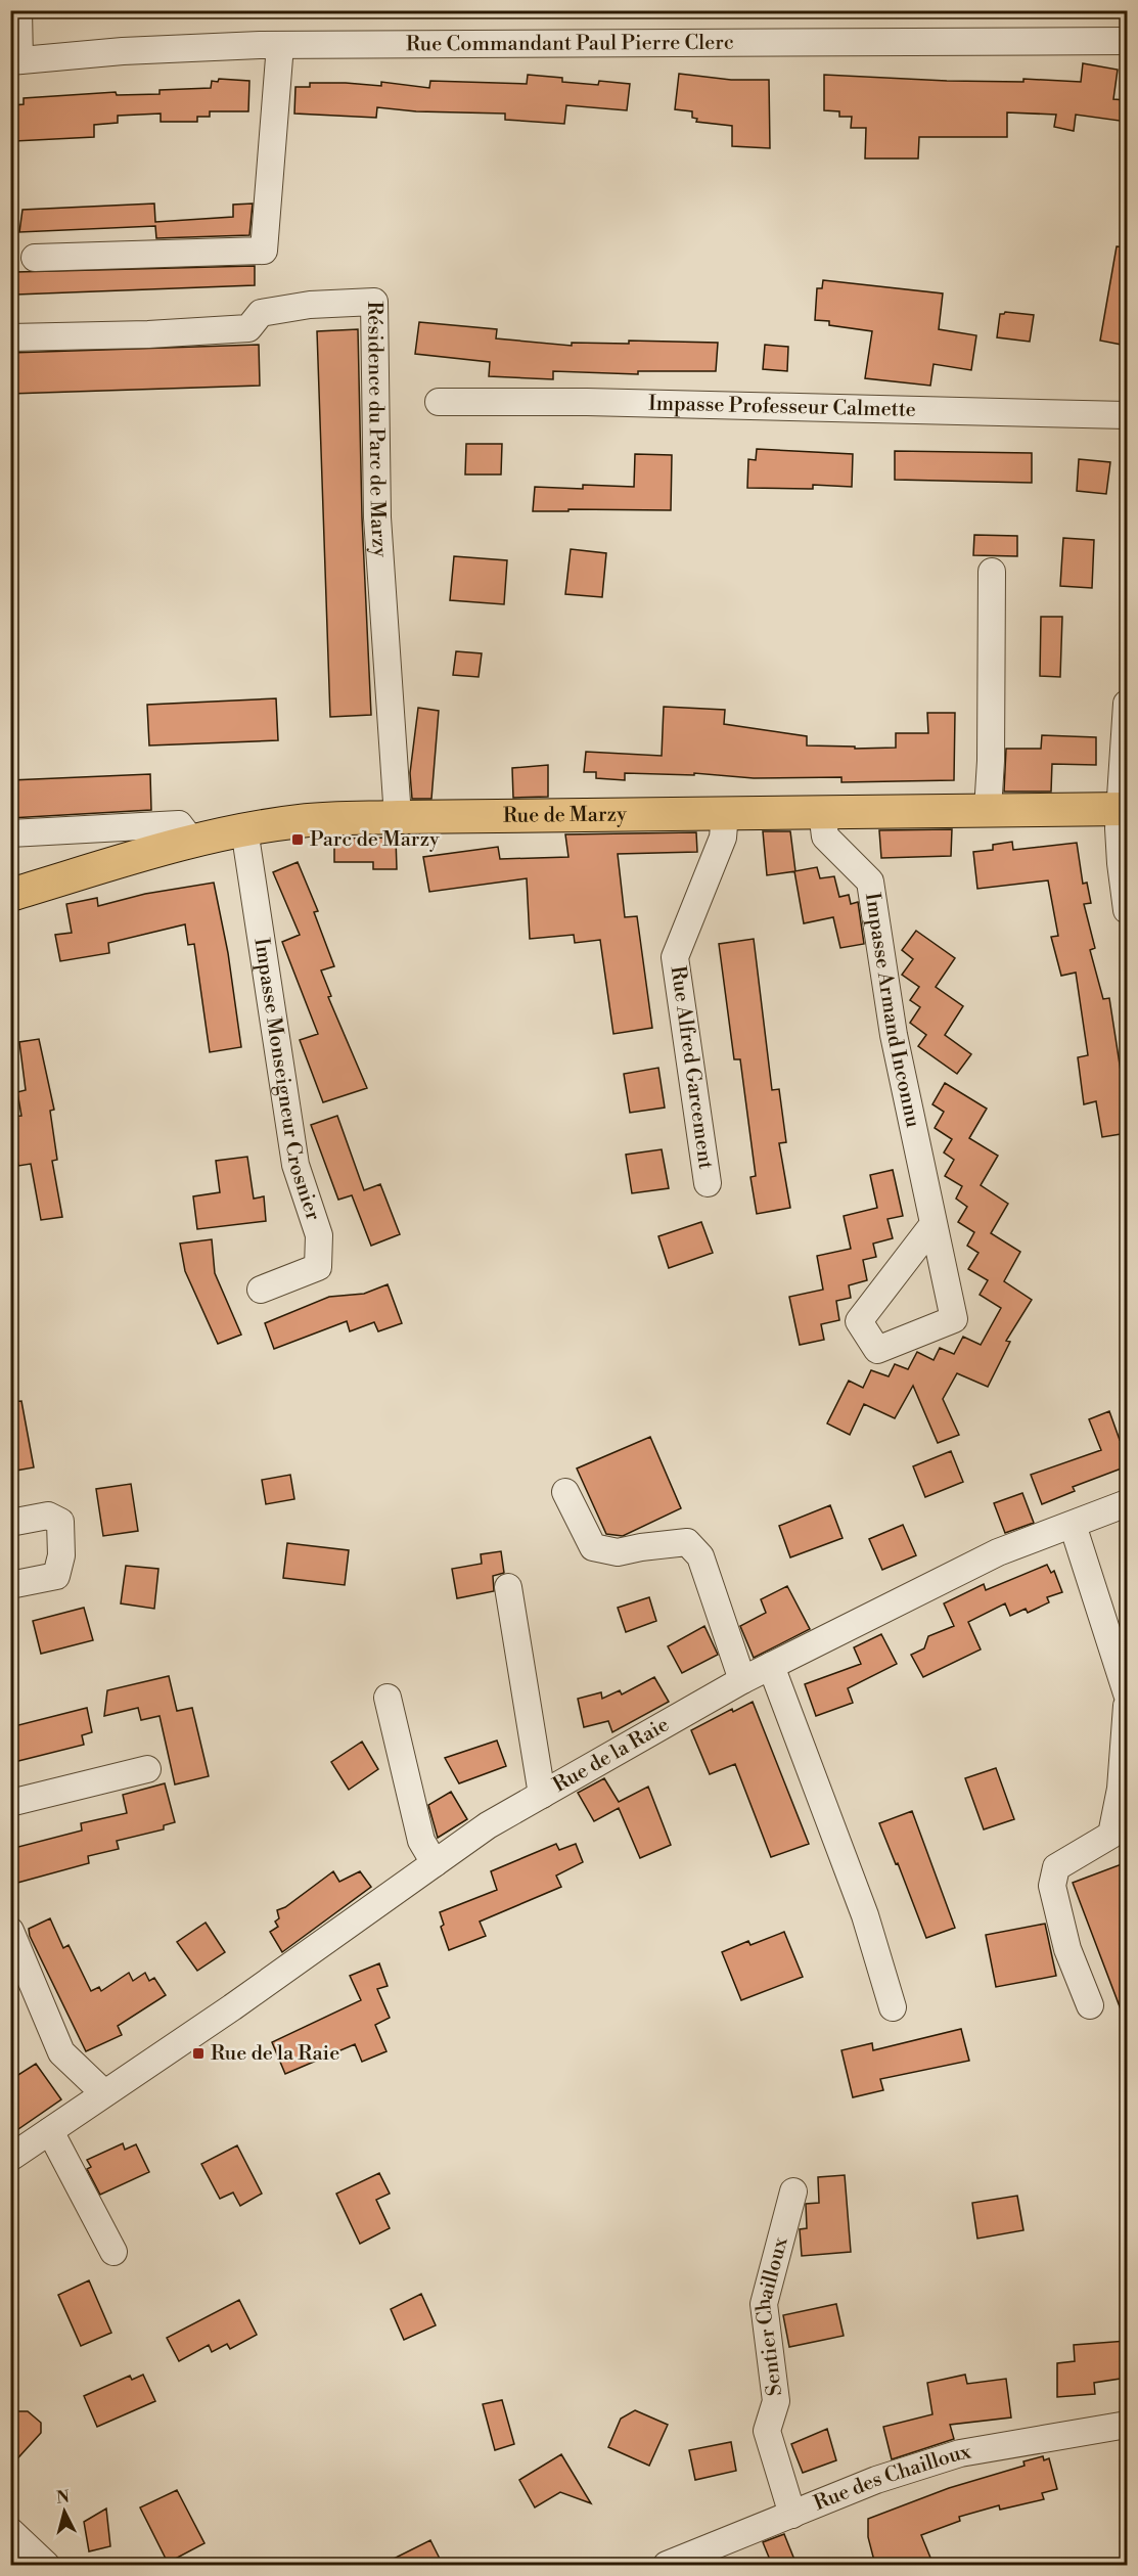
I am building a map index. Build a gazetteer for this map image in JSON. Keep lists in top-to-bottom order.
{
  "streets": {
    "main road": ["Rue de Marzy"],
    "street": [
      "Rue Commandant Paul Pierre Clerc",
      "Impasse Professeur Calmette",
      "Résidence du Parc de Marzy",
      "Impasse Armand Inconnu",
      "Rue Alfred Garcement",
      "Impasse Monseigneur Crosnier",
      "Rue de la Raie",
      "Sentier Chailloux",
      "Rue des Chailloux"
    ]
  },
  "crossings": [
    ["Résidence du Parc de Marzy", "Rue de Marzy"],
    ["Rue de Marzy", "Impasse Armand Inconnu"],
    ["Rue de Marzy", "Rue Alfred Garcement"],
    ["Rue de Marzy", "Impasse Monseigneur Crosnier"],
    ["Sentier Chailloux", "Rue des Chailloux"]
  ],
  "places": {
    "transit": ["Parc de Marzy", "Rue de la Raie"]
  },
  "north": "top"
}
